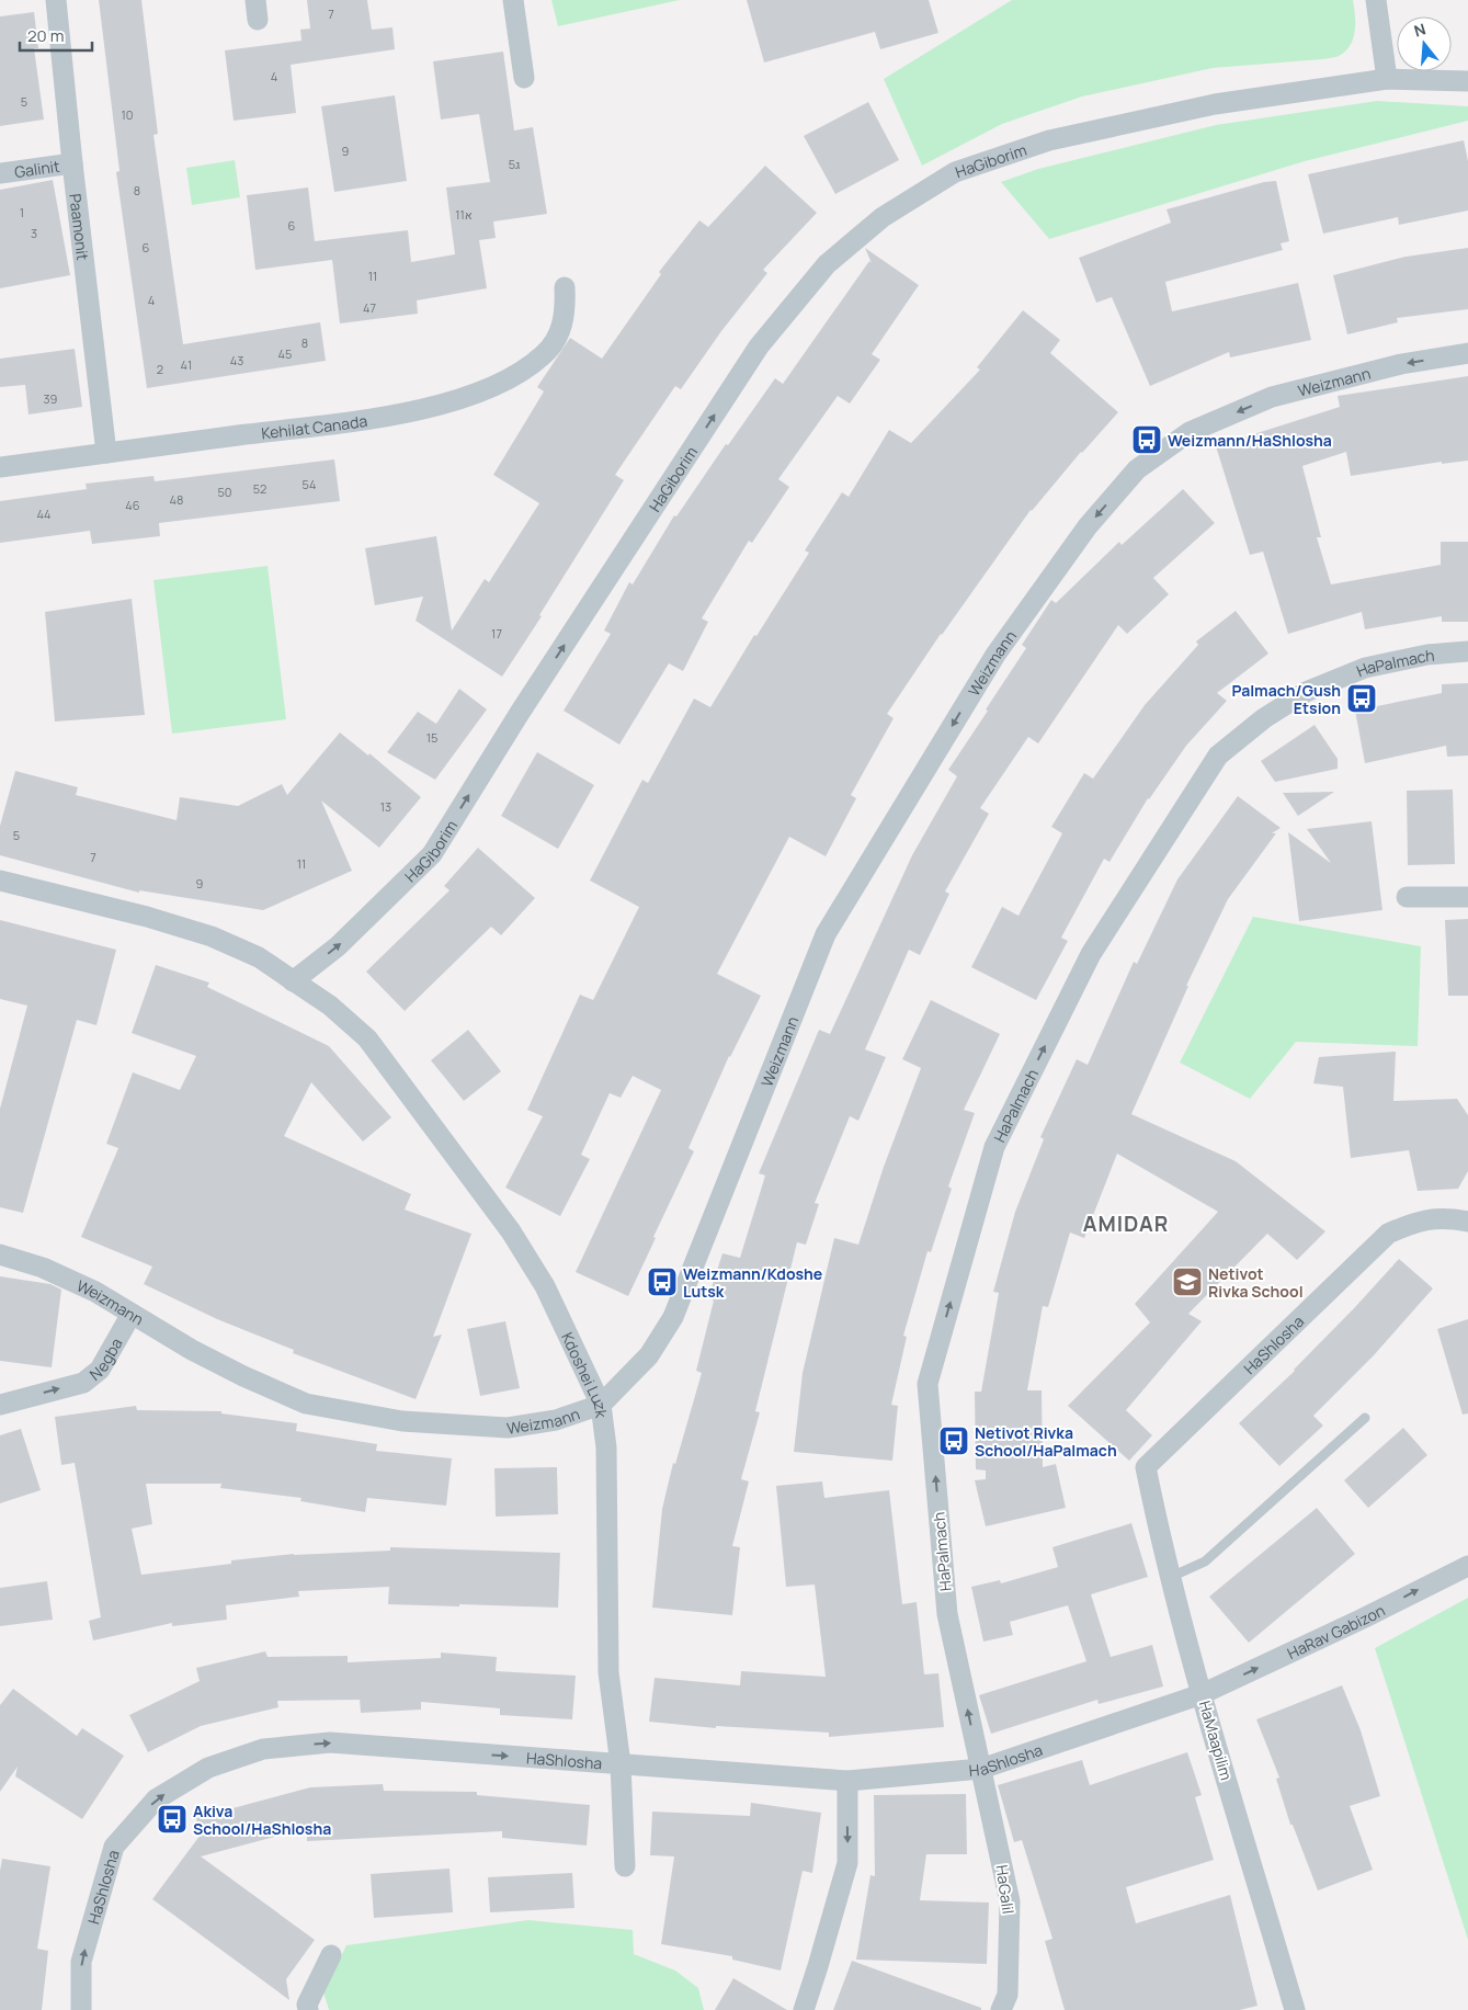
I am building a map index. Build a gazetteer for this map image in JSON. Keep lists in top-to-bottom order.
{
  "streets": {
    "street": [
      "HaGiborim",
      "Galinit",
      "Paamonit",
      "Weizmann",
      "Kehilat Canada",
      "HaPalmach",
      "HaShlosha",
      "Negba",
      "Kdoshei Luzk",
      "HaRav Gabizon",
      "HaMaapilim",
      "HaGalil"
    ]
  },
  "crossings": [
    ["HaGiborim", "Kdoshei Luzk"],
    ["Galinit", "Paamonit"],
    ["Paamonit", "Kehilat Canada"],
    ["Weizmann", "Negba"],
    ["Weizmann", "Kdoshei Luzk"],
    ["HaPalmach", "HaShlosha"],
    ["HaPalmach", "HaGalil"],
    ["HaShlosha", "Kdoshei Luzk"],
    ["HaShlosha", "HaRav Gabizon"],
    ["HaShlosha", "HaMaapilim"],
    ["HaShlosha", "HaGalil"],
    ["HaRav Gabizon", "HaMaapilim"]
  ],
  "one_way": [
    "HaGiborim",
    "Weizmann",
    "HaPalmach",
    "Negba",
    "HaRav Gabizon"
  ],
  "districts": ["AMIDAR"],
  "places": {
    "bus stop": [
      "Weizmann/HaShlosha",
      "Palmach/Gush Etsion",
      "Weizmann/Kdoshe Lutsk",
      "Netivot Rivka School/HaPalmach",
      "Akiva School/HaShlosha"
    ],
    "school or university": ["Netivot Rivka School"]
  },
  "house_numbers": [
    "7",
    "4",
    "5",
    "10",
    "9",
    "5ג",
    "8",
    "1",
    "11א",
    "6",
    "3",
    "6",
    "11",
    "4",
    "47",
    "8",
    "45",
    "43",
    "41",
    "2",
    "39",
    "54",
    "52",
    "50",
    "48",
    "46",
    "44",
    "17",
    "15",
    "13",
    "5",
    "7",
    "11",
    "9"
  ],
  "scale_bar": "20 m",
  "north": "top"
}
